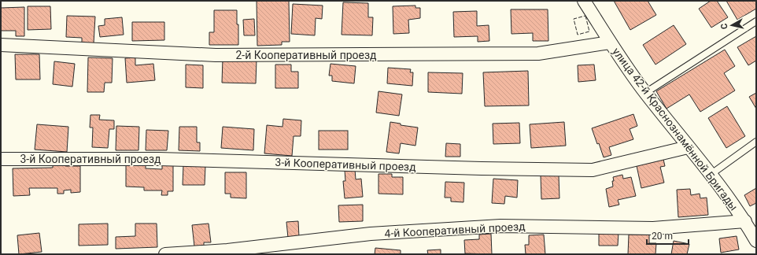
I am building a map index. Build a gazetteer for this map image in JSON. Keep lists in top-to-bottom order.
{
  "streets": {
    "street": [
      "2-й Кооперативный проезд",
      "улица 42-й Краснознамённой Бригады",
      "3-й Кооперативный проезд",
      "4-й Кооперативный проезд"
    ]
  },
  "crossings": [
    ["2-й Кооперативный проезд", "улица 42-й Краснознамённой Бригады"],
    ["улица 42-й Краснознамённой Бригады", "3-й Кооперативный проезд"],
    ["улица 42-й Краснознамённой Бригады", "4-й Кооперативный проезд"]
  ],
  "scale_bar": "20 m",
  "north": "left"
}
